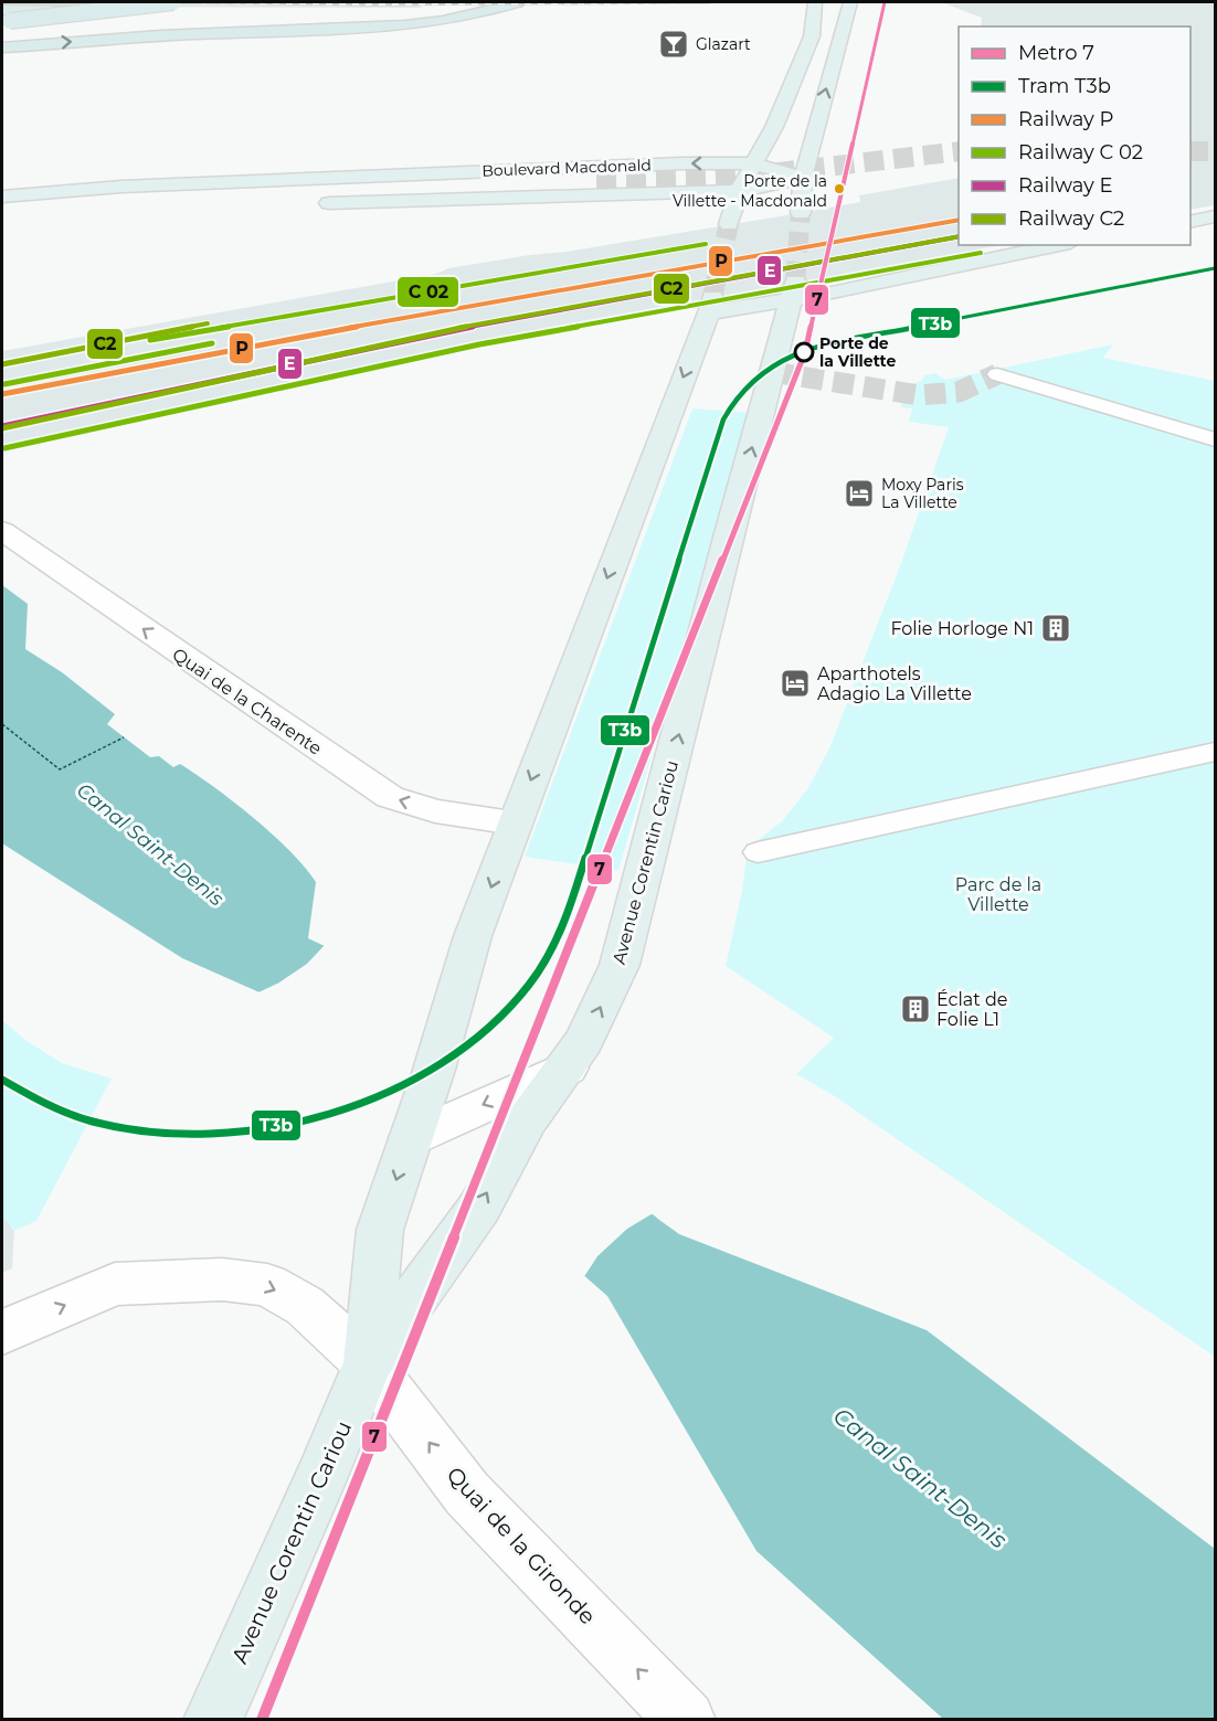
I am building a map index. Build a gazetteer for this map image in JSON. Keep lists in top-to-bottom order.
{
  "streets": {
    "main road": ["Boulevard Macdonald", "Avenue Corentin Cariou"],
    "street": ["Quai de la Charente", "Quai de la Gironde"]
  },
  "crossings": [
    ["Quai de la Charente", "Avenue Corentin Cariou"],
    ["Avenue Corentin Cariou", "Quai de la Gironde"]
  ],
  "one_way": ["Quai de la Charente"],
  "water": ["Canal Saint-Denis"],
  "parks": ["Parc de la Villette"],
  "places": {
    "bar": ["Glazart"],
    "other": ["Porte de la Villette - Macdonald", "Porte de la Villette"],
    "hotel": ["Moxy Paris La Villette", "Aparthotels Adagio La Villette"],
    "building": ["Folie Horloge N1", "Éclat de Folie L1"]
  },
  "lines": [
    "metro line 7",
    "rail line P",
    "rail line E",
    "rail line C2",
    "tram line T3b"
  ],
  "legend": [
    "Metro 7",
    "Tram T3b",
    "Railway P",
    "Railway C 02",
    "Railway E",
    "Railway C2"
  ]
}
